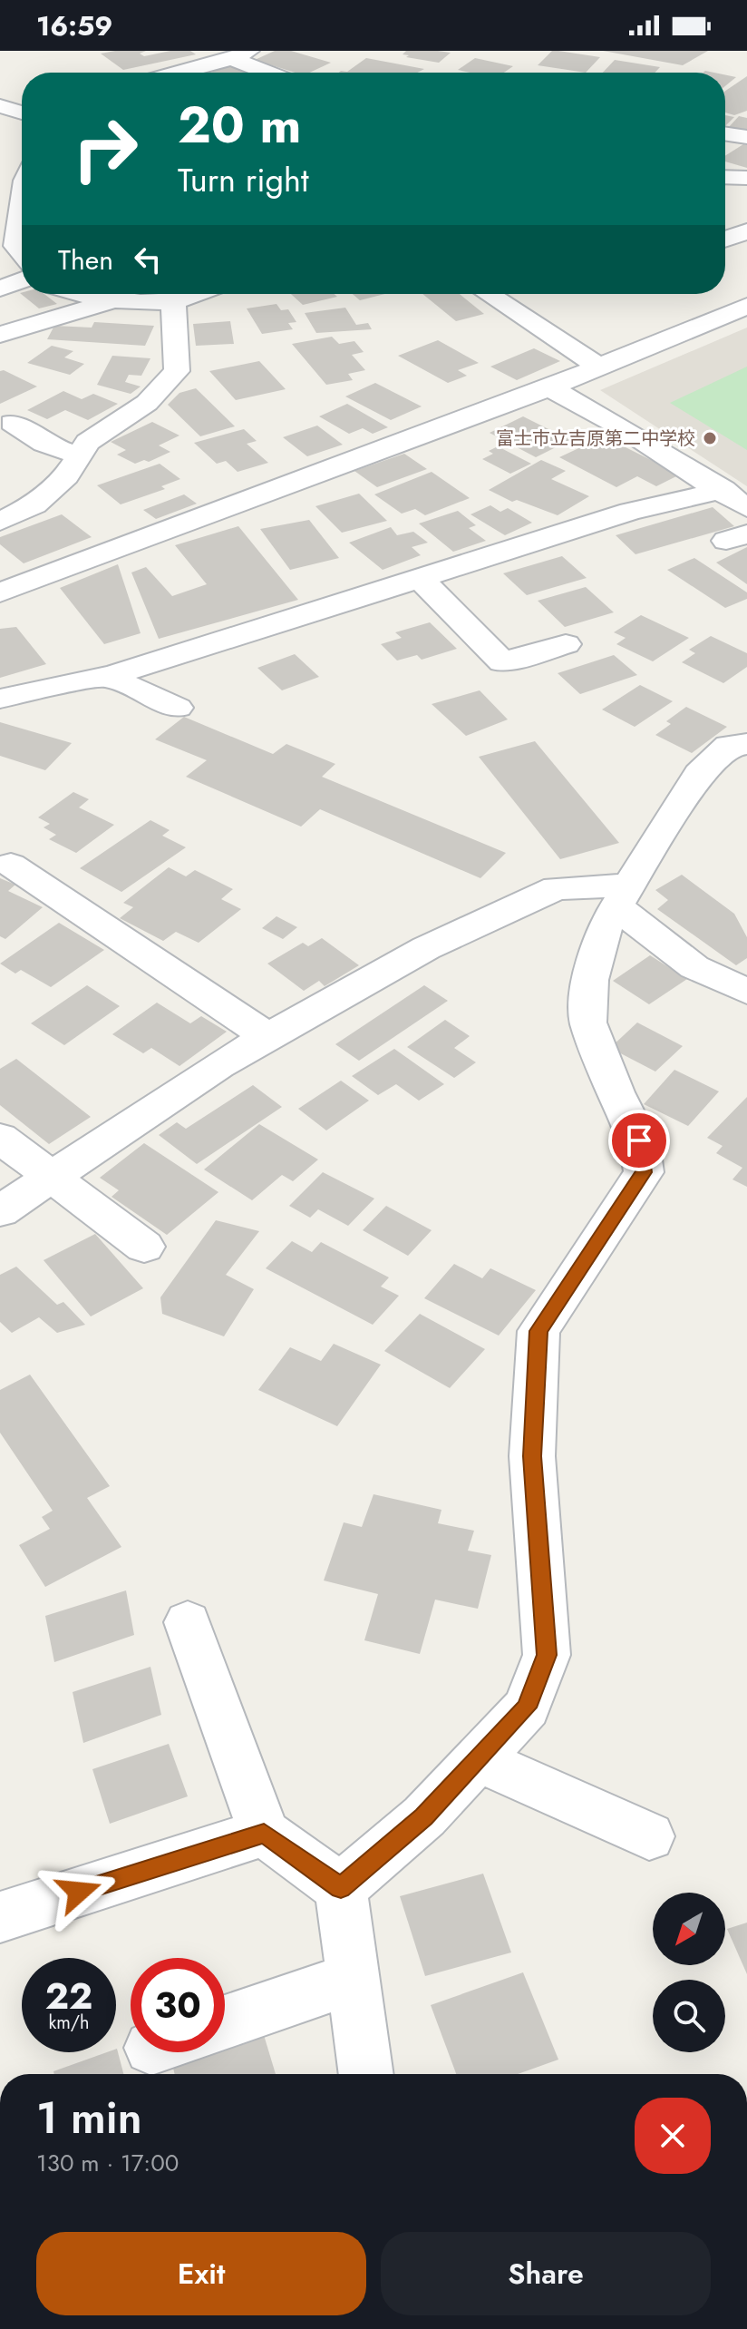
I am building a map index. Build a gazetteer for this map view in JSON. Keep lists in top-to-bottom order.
{
  "places": ["富士市立吉原第二中学校"],
  "north": "bottom left",
  "page": {
    "status": "16:59",
    "turn": ["20 m", "Turn right"],
    "then": "Then",
    "speed": "22 km/h",
    "limit": "30",
    "heading": ["1 min", "130 m · 17:00"],
    "buttons": ["Exit", "Share"]
  }
}
